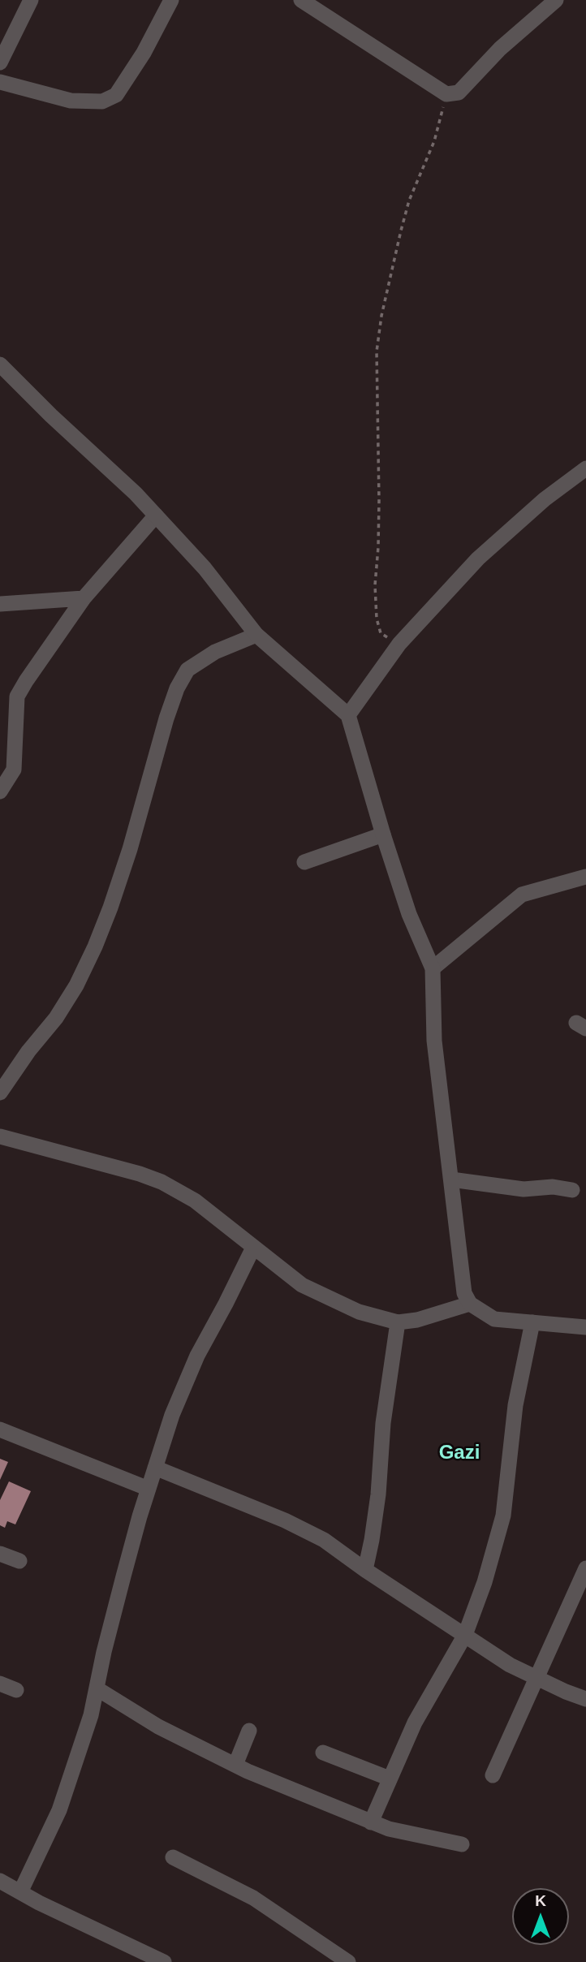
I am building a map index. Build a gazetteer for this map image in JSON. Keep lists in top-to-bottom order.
{
  "districts": ["Gazi"],
  "north": "top"
}
